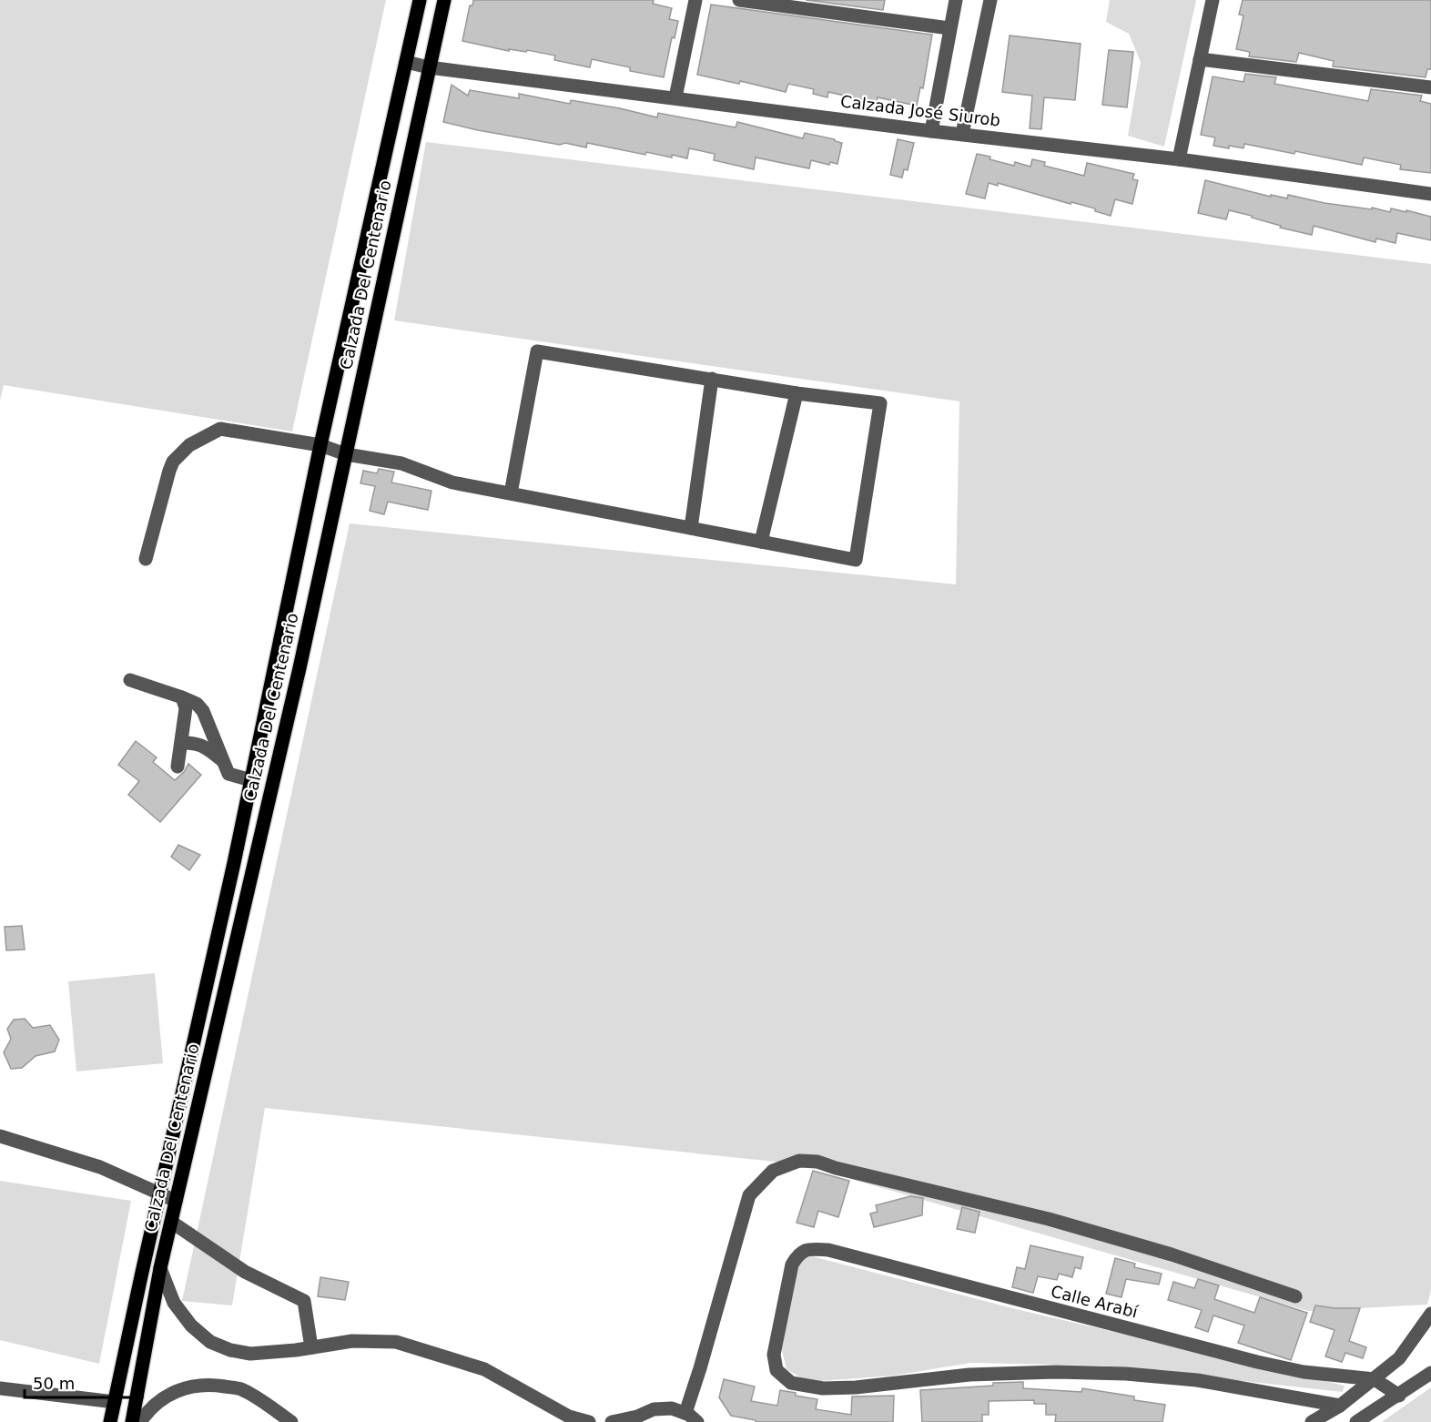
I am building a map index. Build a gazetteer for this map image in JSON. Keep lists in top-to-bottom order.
{
  "streets": {
    "main road": ["Calzada Del Centenario"],
    "street": ["Calzada José Siurob", "Calle Arabí"]
  },
  "crossings": [
    ["Calzada José Siurob", "Calzada Del Centenario"]
  ],
  "scale_bar": "50 m"
}
